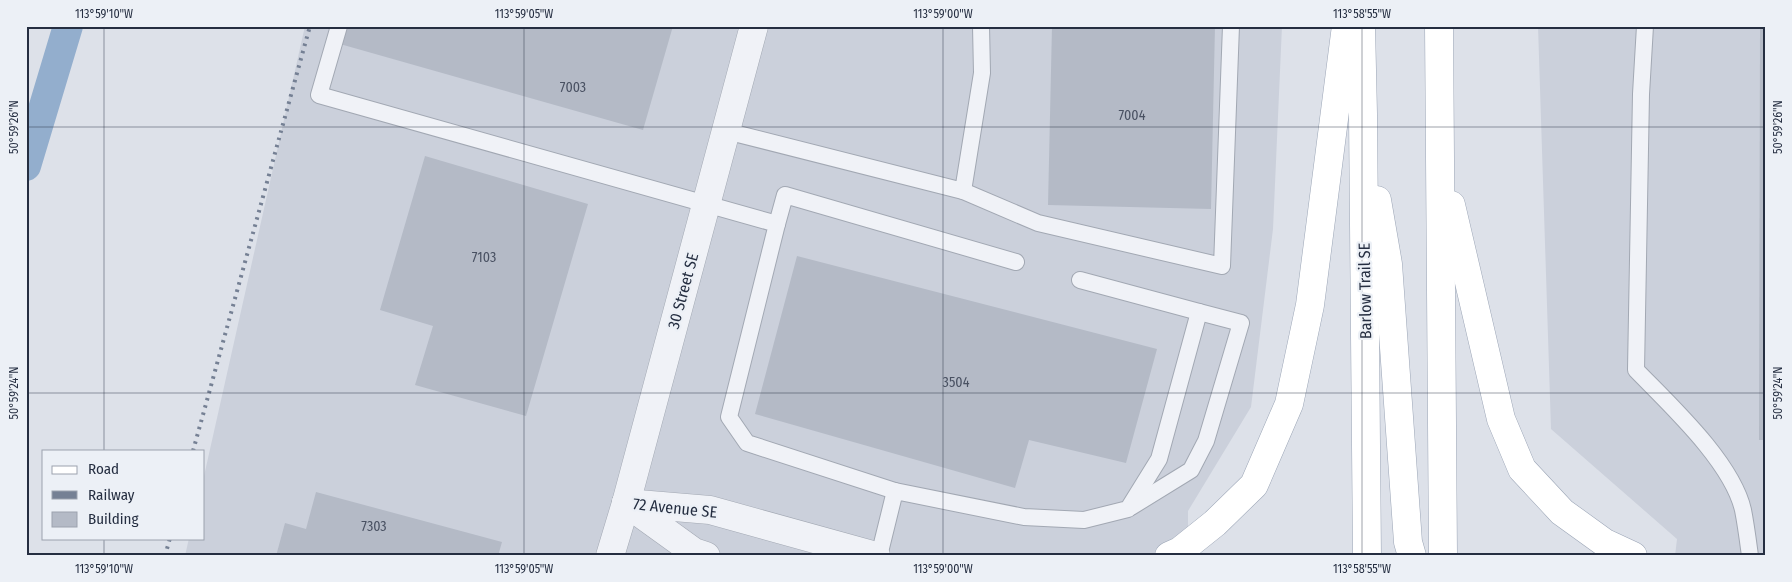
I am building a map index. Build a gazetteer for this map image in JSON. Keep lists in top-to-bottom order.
{
  "streets": {
    "main road": ["Barlow Trail SE"],
    "street": ["30 Street SE", "72 Avenue SE"]
  },
  "crossings": [
    ["30 Street SE", "72 Avenue SE"]
  ],
  "house_numbers": [
    "7003",
    "7004",
    "7103",
    "3504",
    "7303"
  ],
  "legend": ["Road", "Railway", "Building"],
  "coordinates": [
    "113°59'10\"W",
    "113°59'05\"W",
    "113°59'00\"W",
    "113°58'55\"W",
    "50°59'26\"N",
    "50°59'24\"N"
  ]
}
